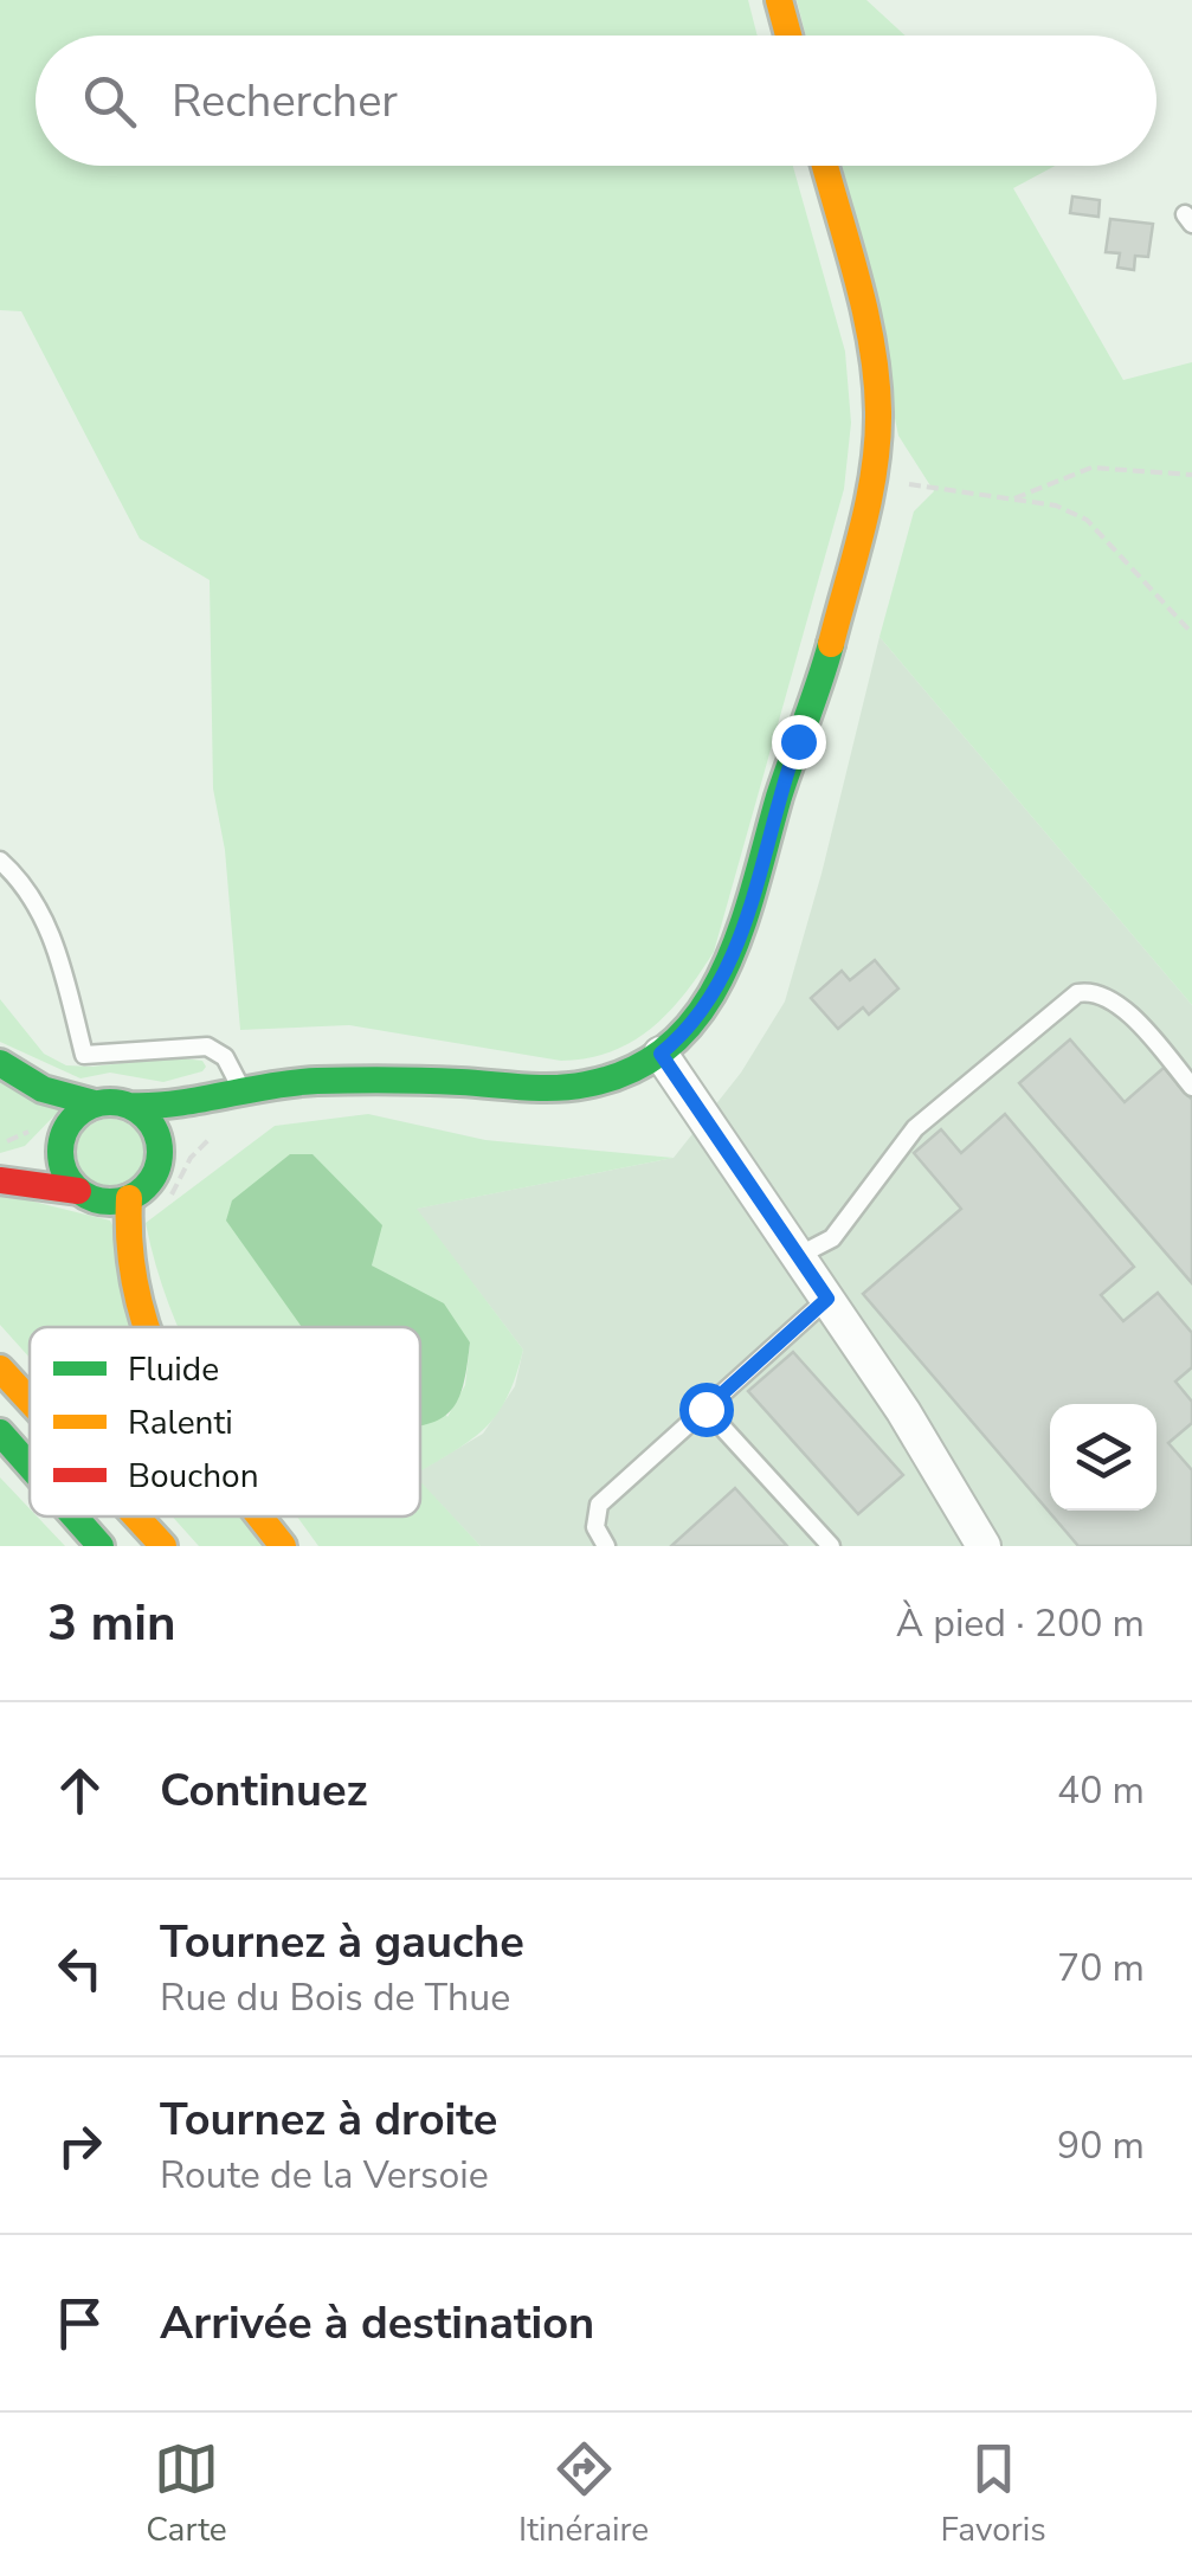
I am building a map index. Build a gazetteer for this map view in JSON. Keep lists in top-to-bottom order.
{
  "legend": ["Fluide", "Ralenti", "Bouchon"],
  "page": {
    "search": "Rechercher",
    "heading": ["3 min", "À pied · 200 m"],
    "list": [
      ["Continuez", "40 m"],
      ["Tournez à gauche", "Rue du Bois de Thue", "70 m"],
      ["Tournez à droite", "Route de la Versoie", "90 m"],
      "Arrivée à destination"
    ],
    "nav": ["Carte", "Itinéraire", "Favoris"]
  }
}
